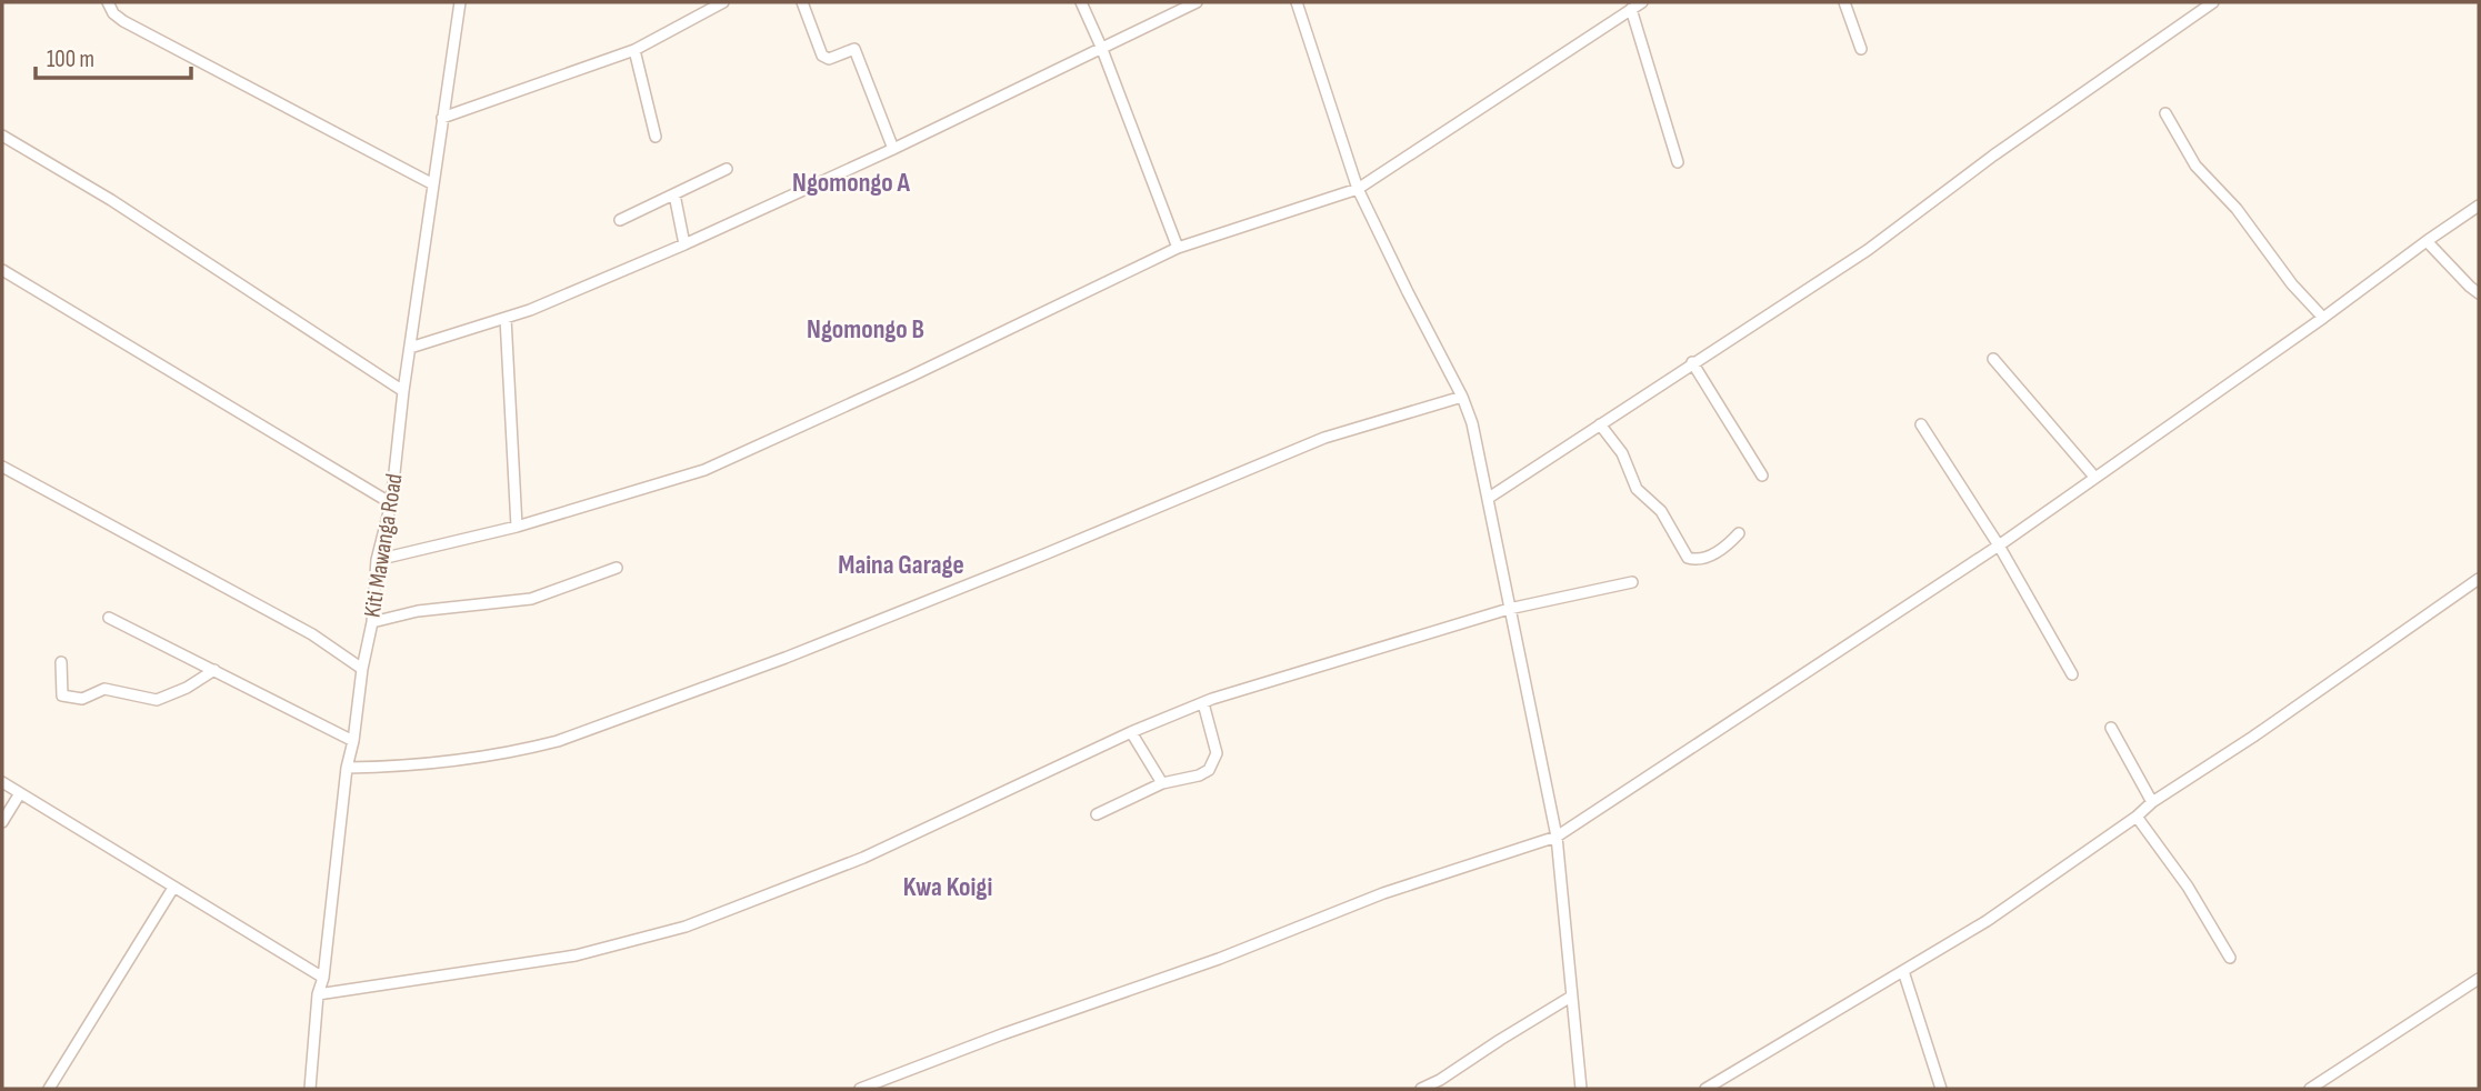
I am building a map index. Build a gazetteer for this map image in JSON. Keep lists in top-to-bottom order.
{
  "streets": {
    "street": ["Kiti Mawanga Road"]
  },
  "districts": [
    "Ngomongo A",
    "Ngomongo B",
    "Maina Garage",
    "Kwa Koigi"
  ],
  "scale_bar": "100 m"
}
